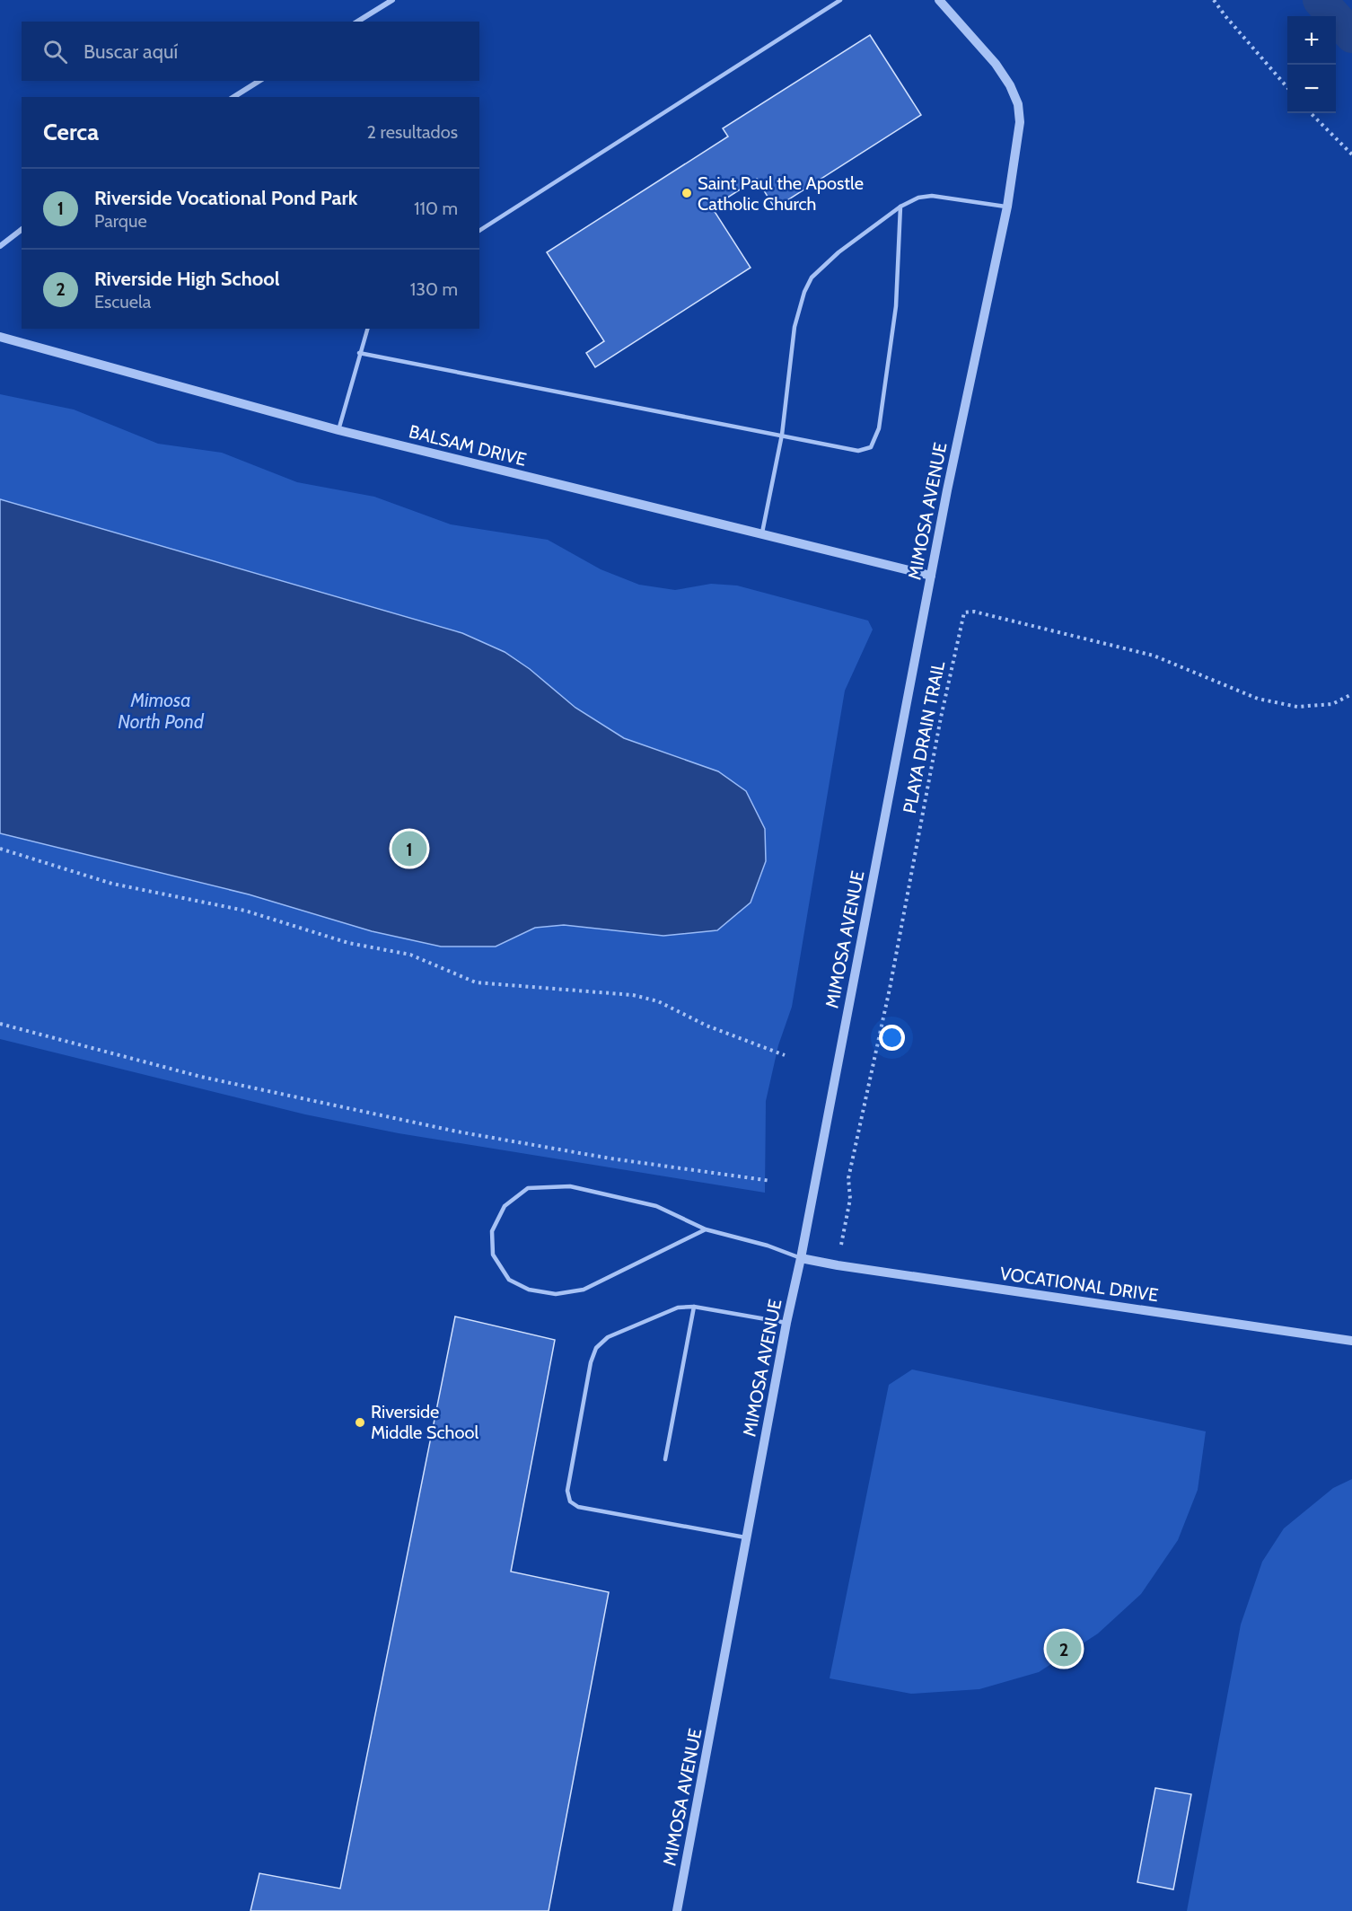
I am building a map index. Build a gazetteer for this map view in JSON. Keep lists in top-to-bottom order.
{
  "streets": {
    "street": ["BALSAM DRIVE", "MIMOSA AVENUE", "VOCATIONAL DRIVE"],
    "path": ["PLAYA DRAIN TRAIL"]
  },
  "crossings": [
    ["BALSAM DRIVE", "MIMOSA AVENUE"],
    ["MIMOSA AVENUE", "VOCATIONAL DRIVE"],
    ["PLAYA DRAIN TRAIL", "VOCATIONAL DRIVE"]
  ],
  "water": ["Mimosa North Pond"],
  "places": ["Saint Paul the Apostle Catholic Church", "Riverside Middle School"],
  "page": {
    "map_buttons": ["+", "−"],
    "search": "Buscar aquí",
    "heading": ["Cerca", "2 resultados"],
    "list": [
      {
        "mark": "1",
        "name": "Riverside Vocational Pond Park",
        "note": "Parque",
        "value": "110 m"
      },
      {
        "mark": "2",
        "name": "Riverside High School",
        "note": "Escuela",
        "value": "130 m"
      }
    ],
    "pins": ["1", "2"]
  }
}
